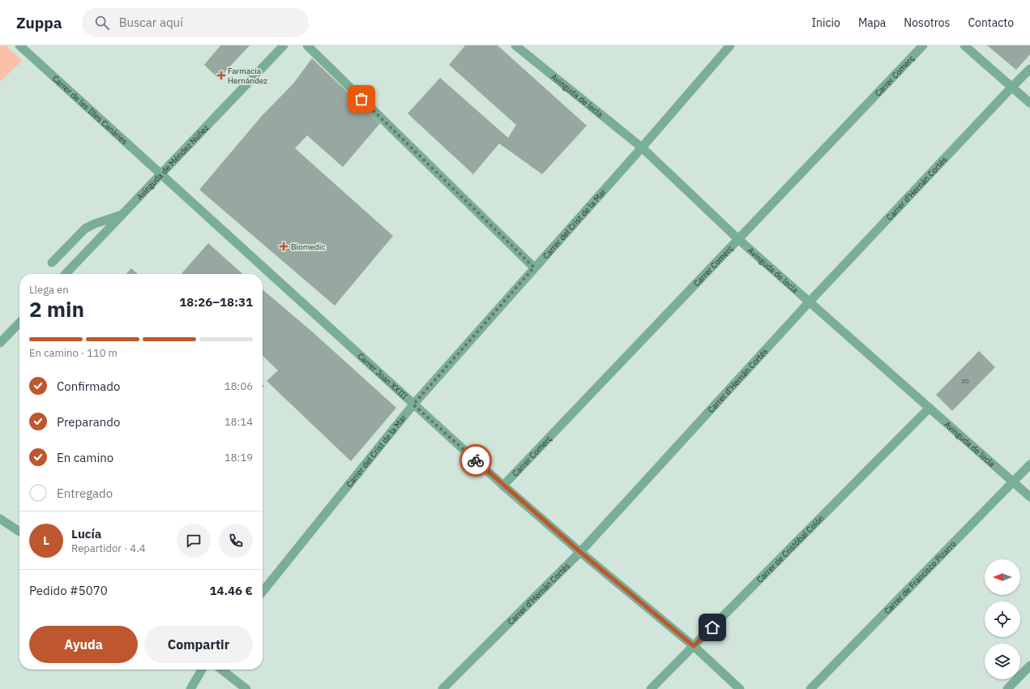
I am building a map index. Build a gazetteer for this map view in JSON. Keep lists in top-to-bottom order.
{
  "streets": {
    "street": [
      "Carrer Comerç",
      "Avinguda de lecla",
      "Carrer de les Illes Canàries",
      "Avinguda de Méndez Núñez",
      "Carrer d'Hernán Cortés",
      "Carrer del Crist de la Mar",
      "Carrer Joan XXIII",
      "Carrer de Cristóbal Colón",
      "Carrer de Francisco Pizarro"
    ]
  },
  "crossings": [
    ["Carrer Comerç", "Avinguda de lecla"],
    ["Carrer Comerç", "Carrer Joan XXIII"],
    ["Avinguda de lecla", "Carrer d'Hernán Cortés"],
    ["Avinguda de lecla", "Carrer del Crist de la Mar"],
    ["Avinguda de lecla", "Carrer de Cristóbal Colón"],
    ["Avinguda de lecla", "Carrer de Francisco Pizarro"],
    ["Carrer de les Illes Canàries", "Avinguda de Méndez Núñez"],
    ["Carrer de les Illes Canàries", "Carrer Joan XXIII"],
    ["Avinguda de Méndez Núñez", "Carrer Joan XXIII"],
    ["Carrer d'Hernán Cortés", "Carrer Joan XXIII"],
    ["Carrer del Crist de la Mar", "Carrer Joan XXIII"],
    ["Carrer Joan XXIII", "Carrer de Cristóbal Colón"]
  ],
  "places": {
    "health": ["Farmacia Hernández", "Biomedic"]
  },
  "house_numbers": ["20"],
  "north": "left",
  "page": {
    "header": "Zuppa",
    "search": "Buscar aquí",
    "nav": [
      "Inicio",
      "Mapa",
      "Nosotros",
      "Contacto"
    ],
    "heading": ["2 min", "Llega en", "18:26–18:31"],
    "panel": [
      "Lucía",
      "Repartidor · 4.4",
      "Pedido #5070",
      "14.46 €"
    ],
    "bar": "En camino · 110 m",
    "list": [
      ["Confirmado", "18:06"],
      ["Preparando", "18:14"],
      ["En camino", "18:19"],
      "Entregado"
    ],
    "round": "L",
    "buttons": ["Ayuda", "Compartir"]
  }
}
